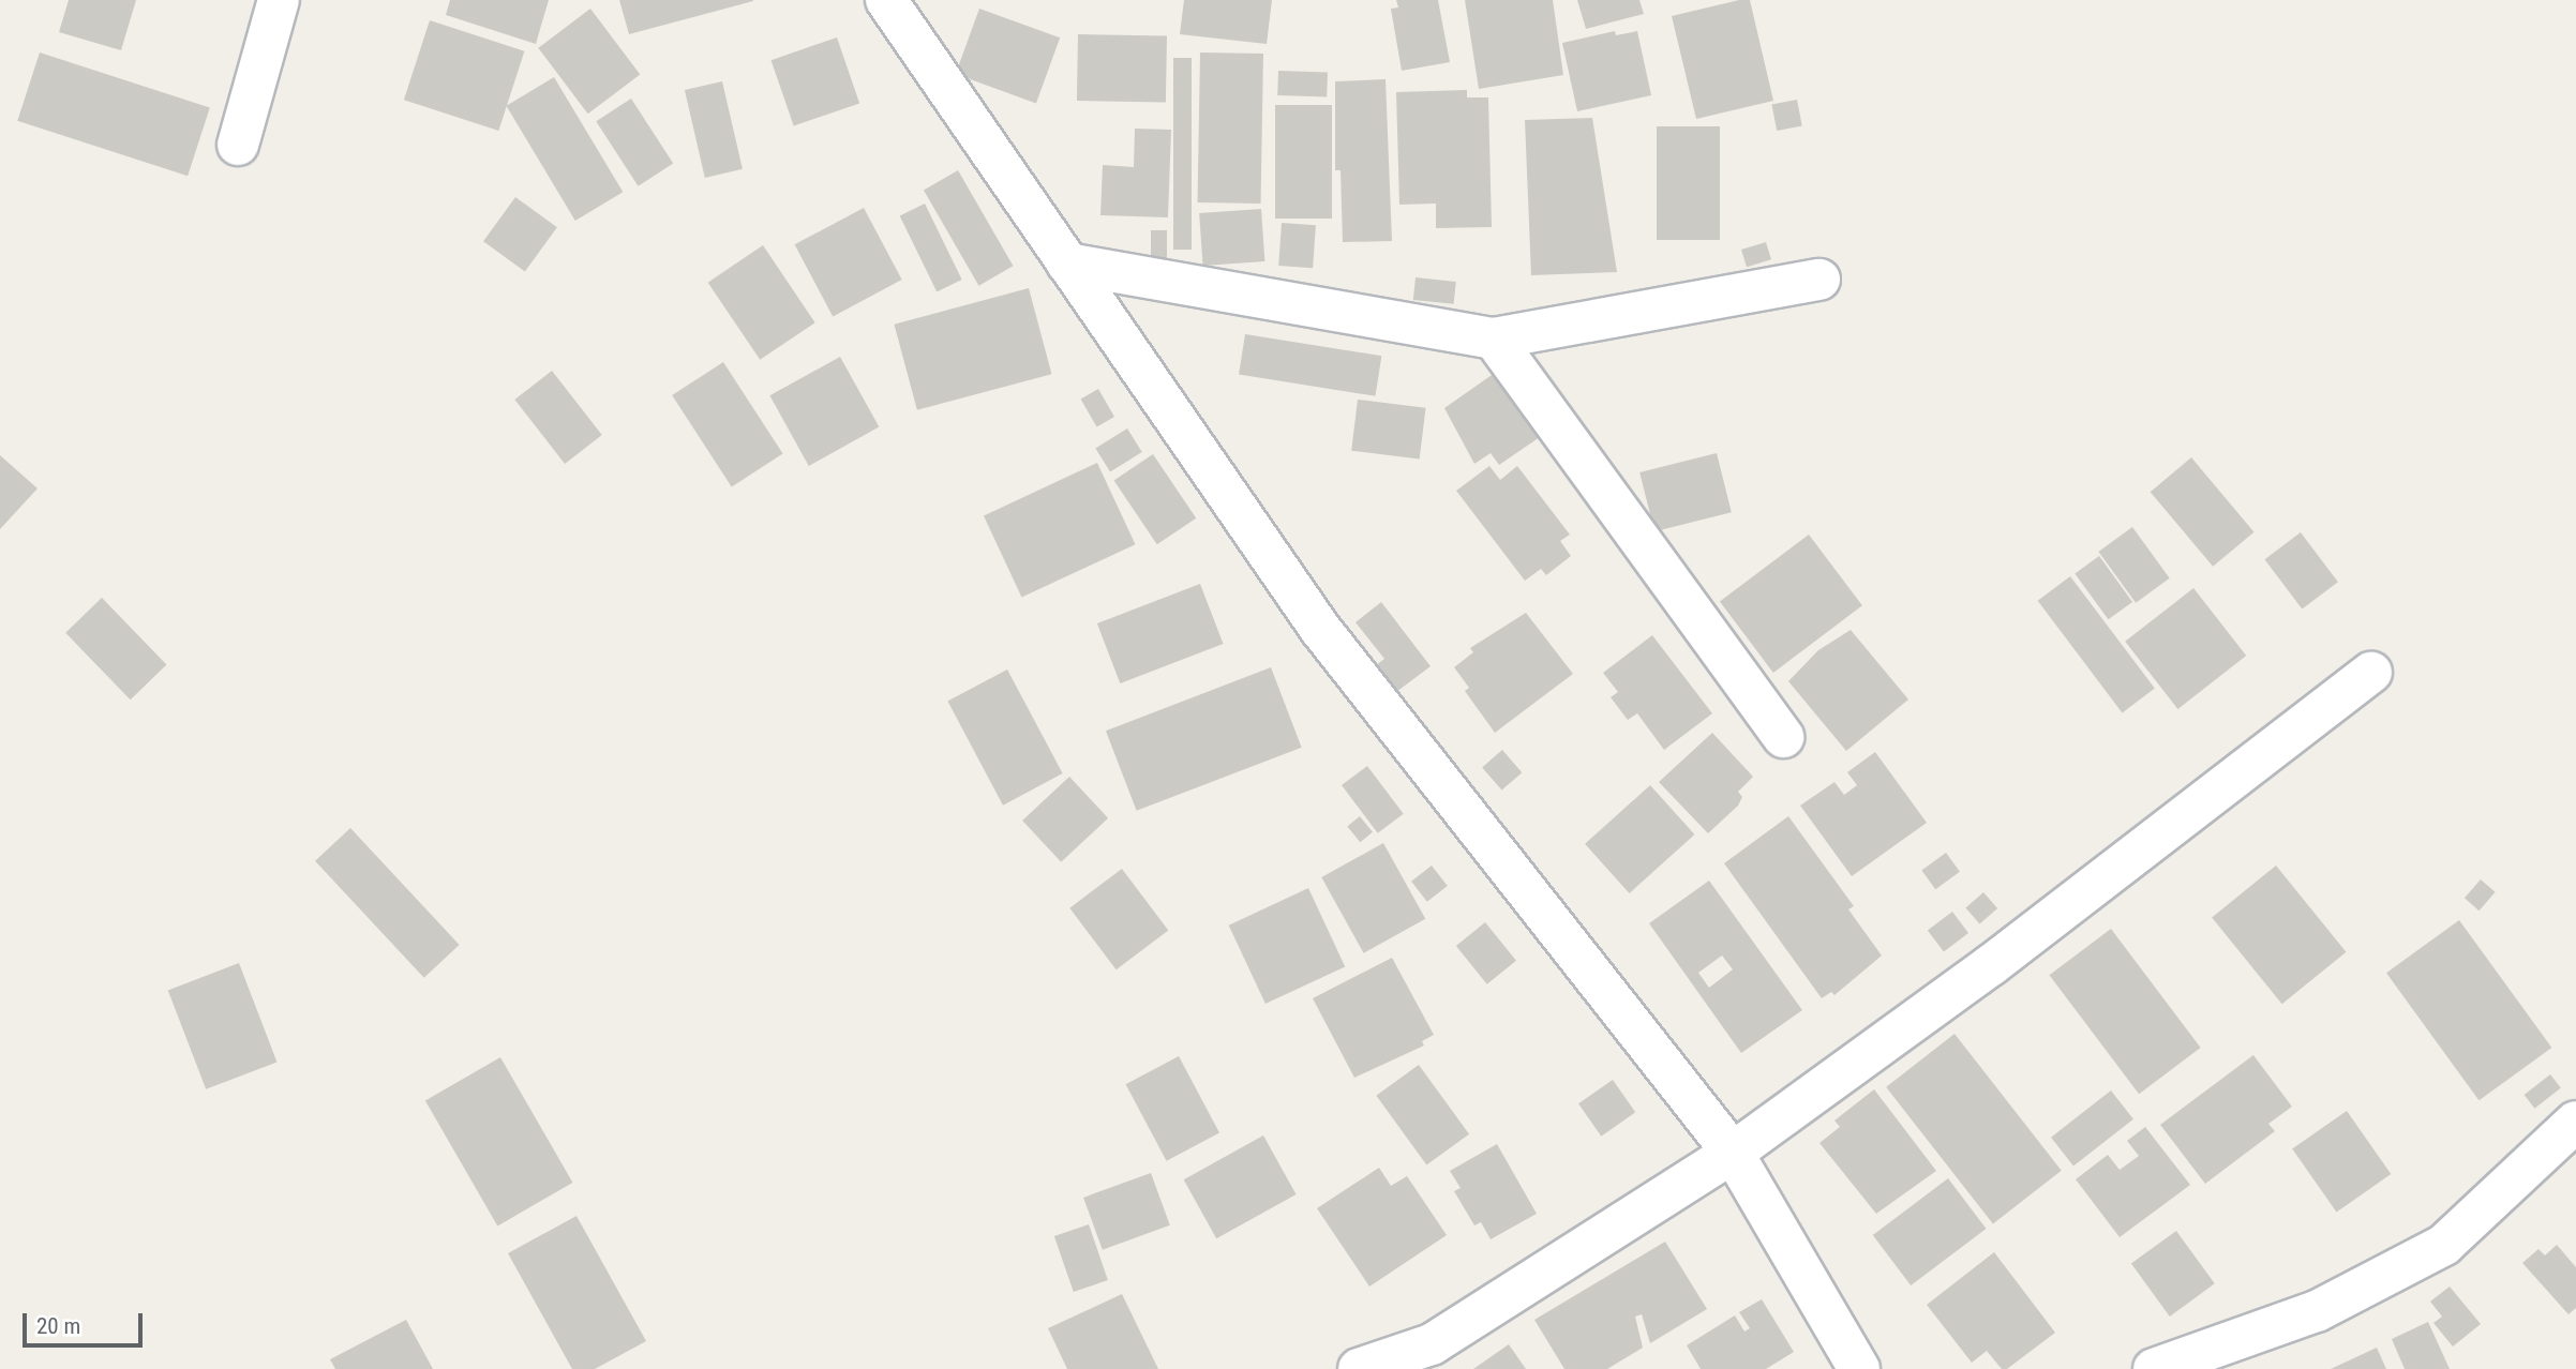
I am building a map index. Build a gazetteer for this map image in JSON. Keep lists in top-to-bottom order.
{
  "scale_bar": "20 m"
}
